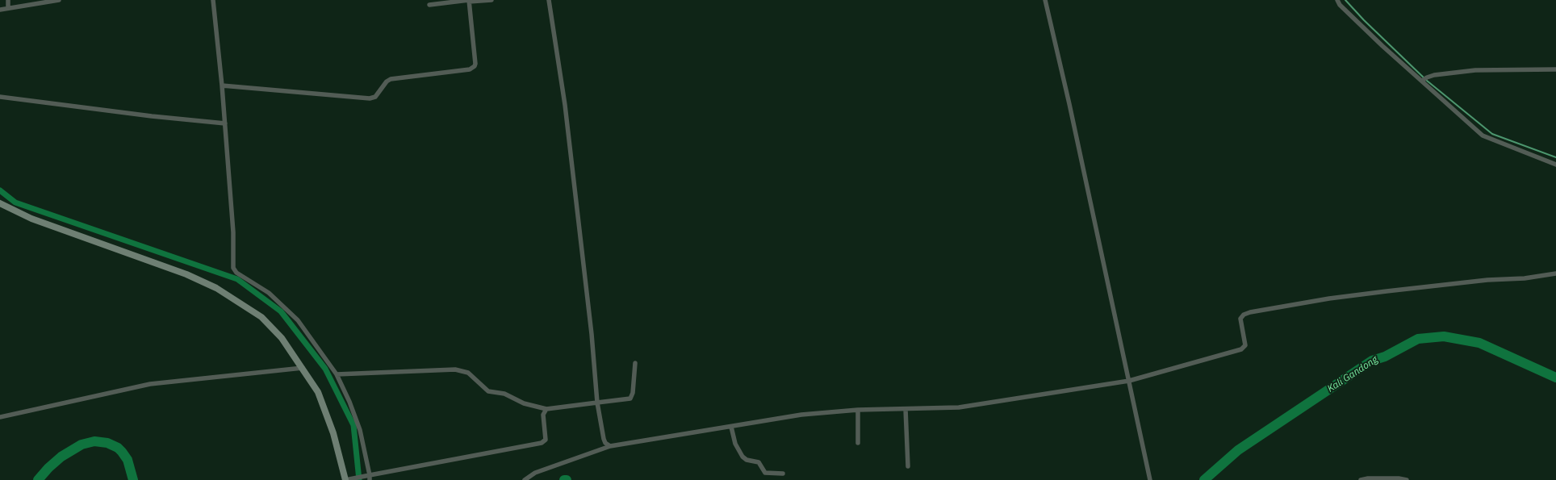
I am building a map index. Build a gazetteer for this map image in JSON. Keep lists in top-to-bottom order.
{
  "water": ["Kali Gandong"]
}
